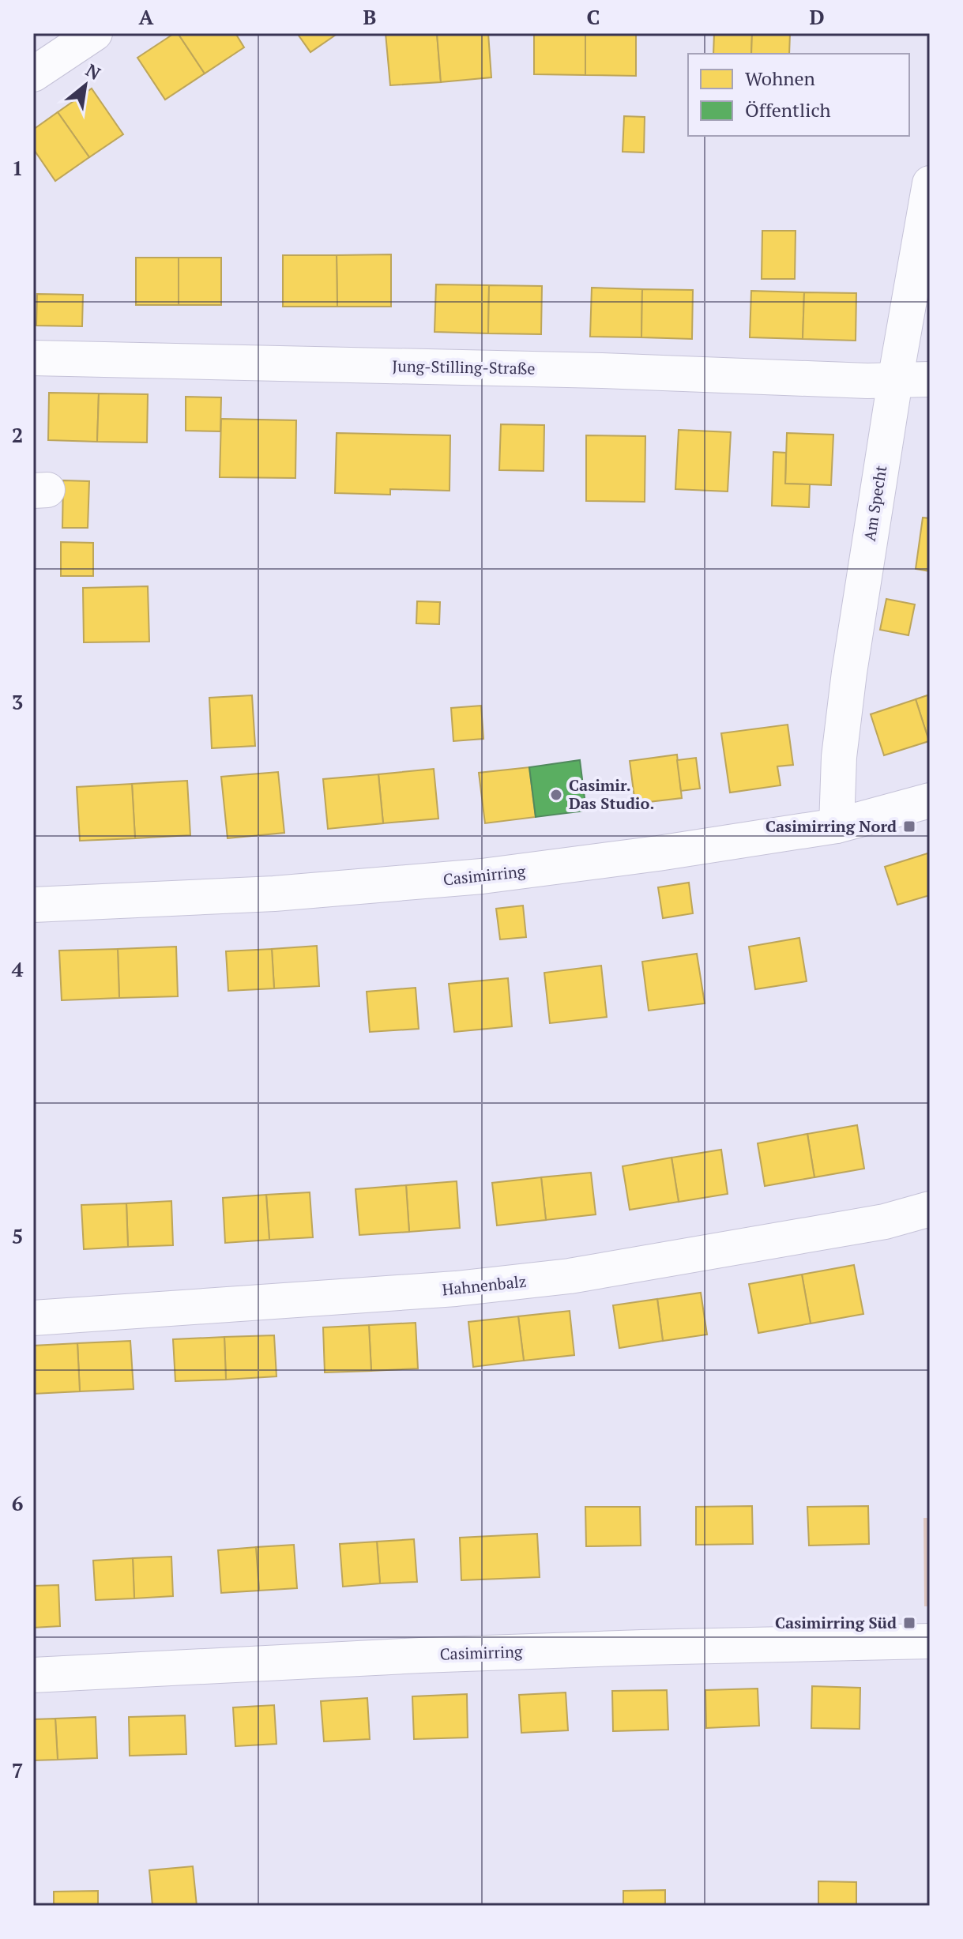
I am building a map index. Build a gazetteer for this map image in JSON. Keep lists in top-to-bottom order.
{
  "streets": {
    "street": [
      "Jung-Stilling-Straße",
      "Am Specht",
      "Casimirring",
      "Hahnenbalz"
    ]
  },
  "crossings": [
    ["Jung-Stilling-Straße", "Am Specht"],
    ["Am Specht", "Casimirring"]
  ],
  "places": {
    "other": ["Casimir. Das Studio."],
    "transit": ["Casimirring Nord", "Casimirring Süd"]
  },
  "legend": ["Wohnen", "Öffentlich"],
  "north": "top right",
  "grid": {
    "columns": [
      "A",
      "B",
      "C",
      "D"
    ],
    "rows": [
      "1",
      "2",
      "3",
      "4",
      "5",
      "6",
      "7"
    ]
  }
}
